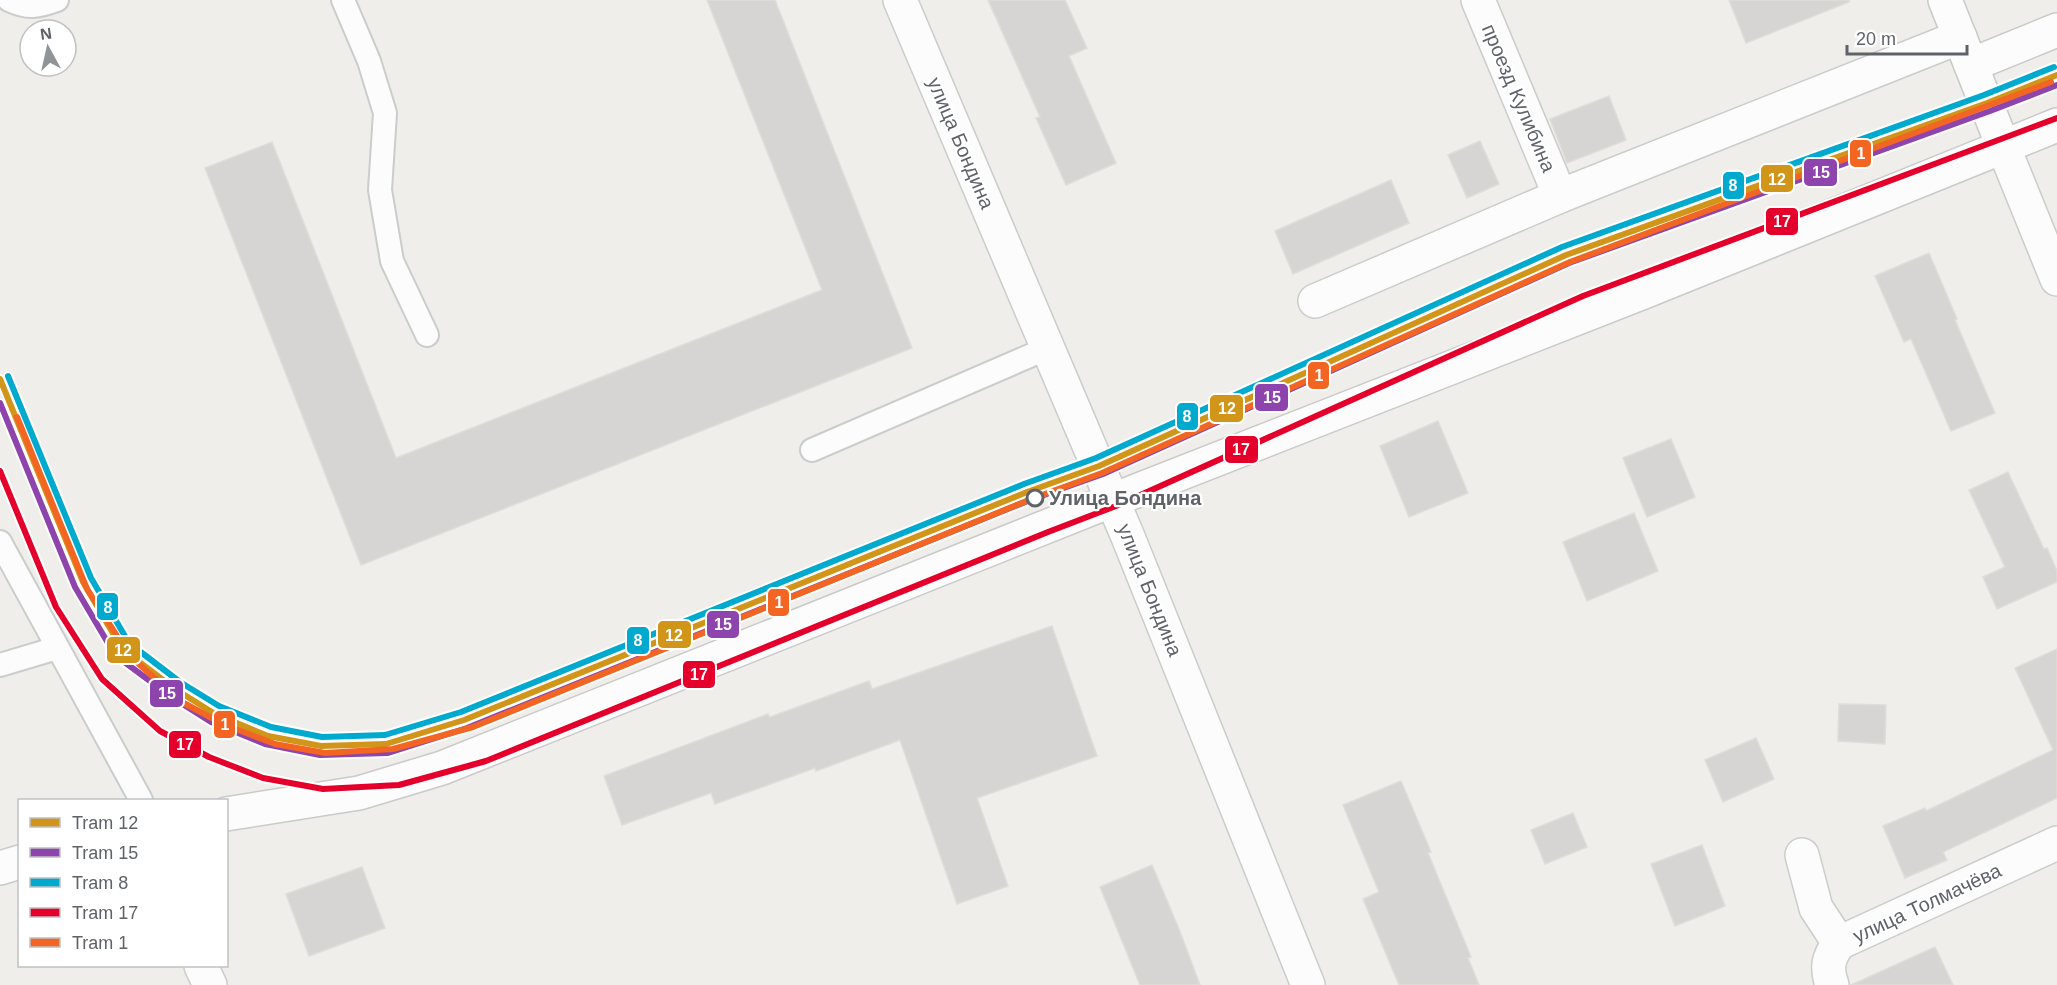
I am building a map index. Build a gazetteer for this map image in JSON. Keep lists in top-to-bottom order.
{
  "streets": {
    "street": ["проезд Кулибина", "улица Бондина", "улица Толмачёва"]
  },
  "places": ["Улица Бондина"],
  "lines": [
    "tram line 8",
    "tram line 12",
    "tram line 1",
    "tram line 15",
    "tram line 17"
  ],
  "legend": [
    "Tram 12",
    "Tram 15",
    "Tram 8",
    "Tram 17",
    "Tram 1"
  ],
  "scale_bar": "20 m",
  "north": "top"
}
